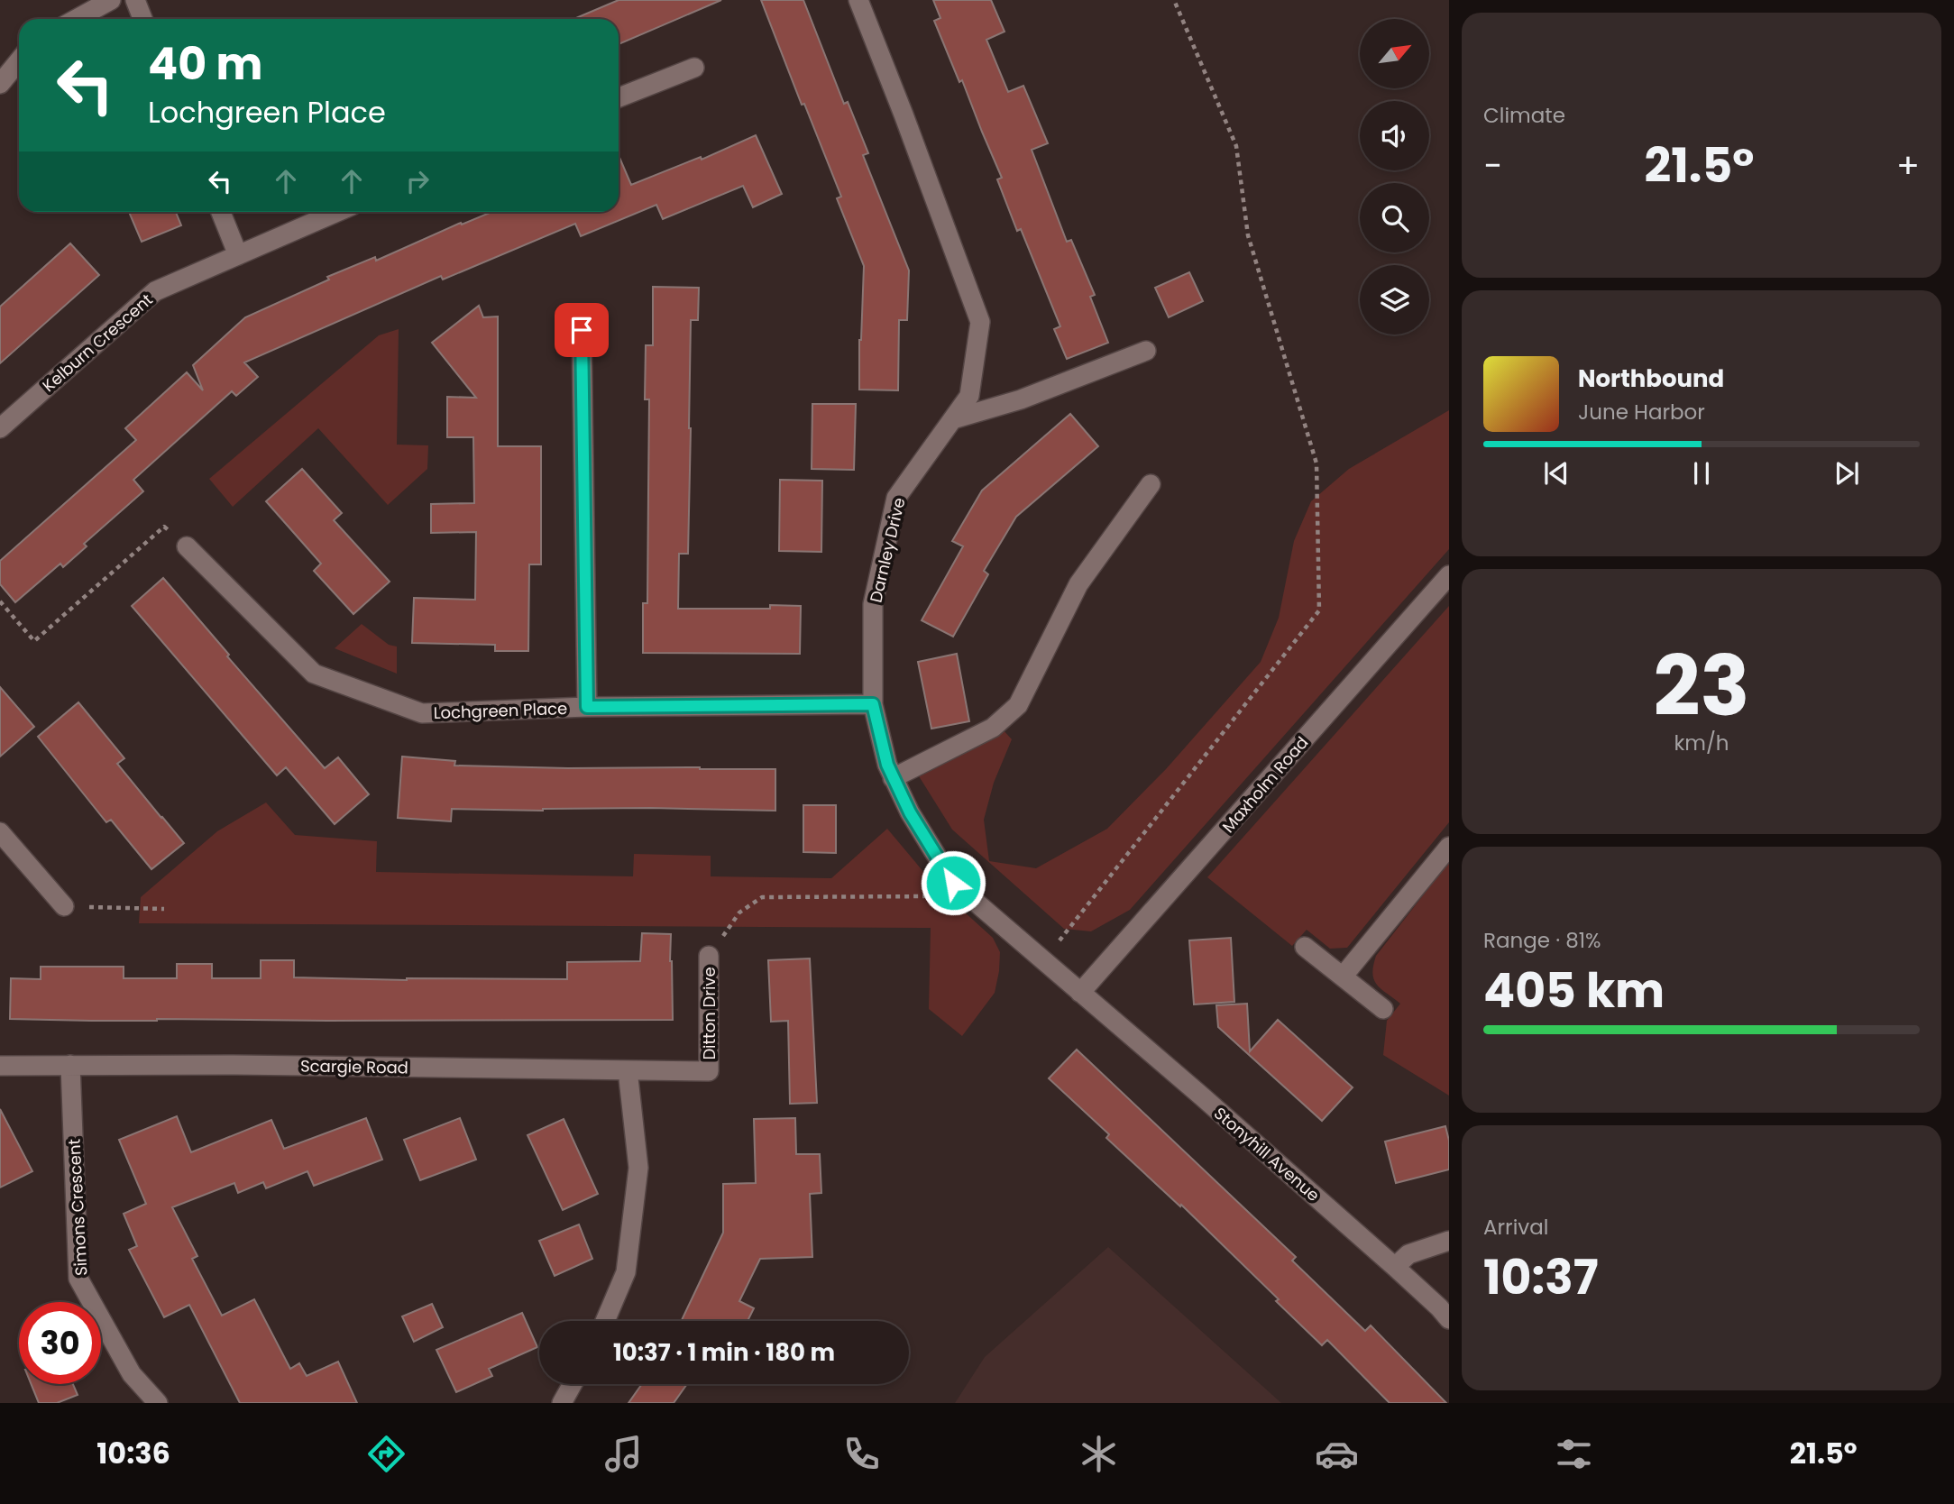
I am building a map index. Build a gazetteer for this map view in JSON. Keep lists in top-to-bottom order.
{
  "streets": {
    "street": [
      "Kelburn Crescent",
      "Darnley Drive",
      "Lochgreen Place",
      "Maxholm Road",
      "Ditton Drive",
      "Scargie Road",
      "Stonyhill Avenue",
      "Simons Crescent"
    ]
  },
  "crossings": [
    ["Darnley Drive", "Lochgreen Place"],
    ["Darnley Drive", "Maxholm Road"],
    ["Darnley Drive", "Stonyhill Avenue"],
    ["Maxholm Road", "Stonyhill Avenue"],
    ["Ditton Drive", "Scargie Road"],
    ["Scargie Road", "Simons Crescent"]
  ],
  "north": "top right",
  "page": {
    "tile": [
      "Climate",
      ["23", "km/h"],
      ["Range · 81%", "405 km"],
      ["Arrival", "10:37"]
    ],
    "turn": ["40 m", "Lochgreen Place"],
    "heat": ["−", "21.5°", "+"],
    "song": ["Northbound", "June Harbor"],
    "limit": "30",
    "trip": "10:37 · 1 min · 180 m",
    "tabs": ["10:36", "21.5°"]
  }
}
